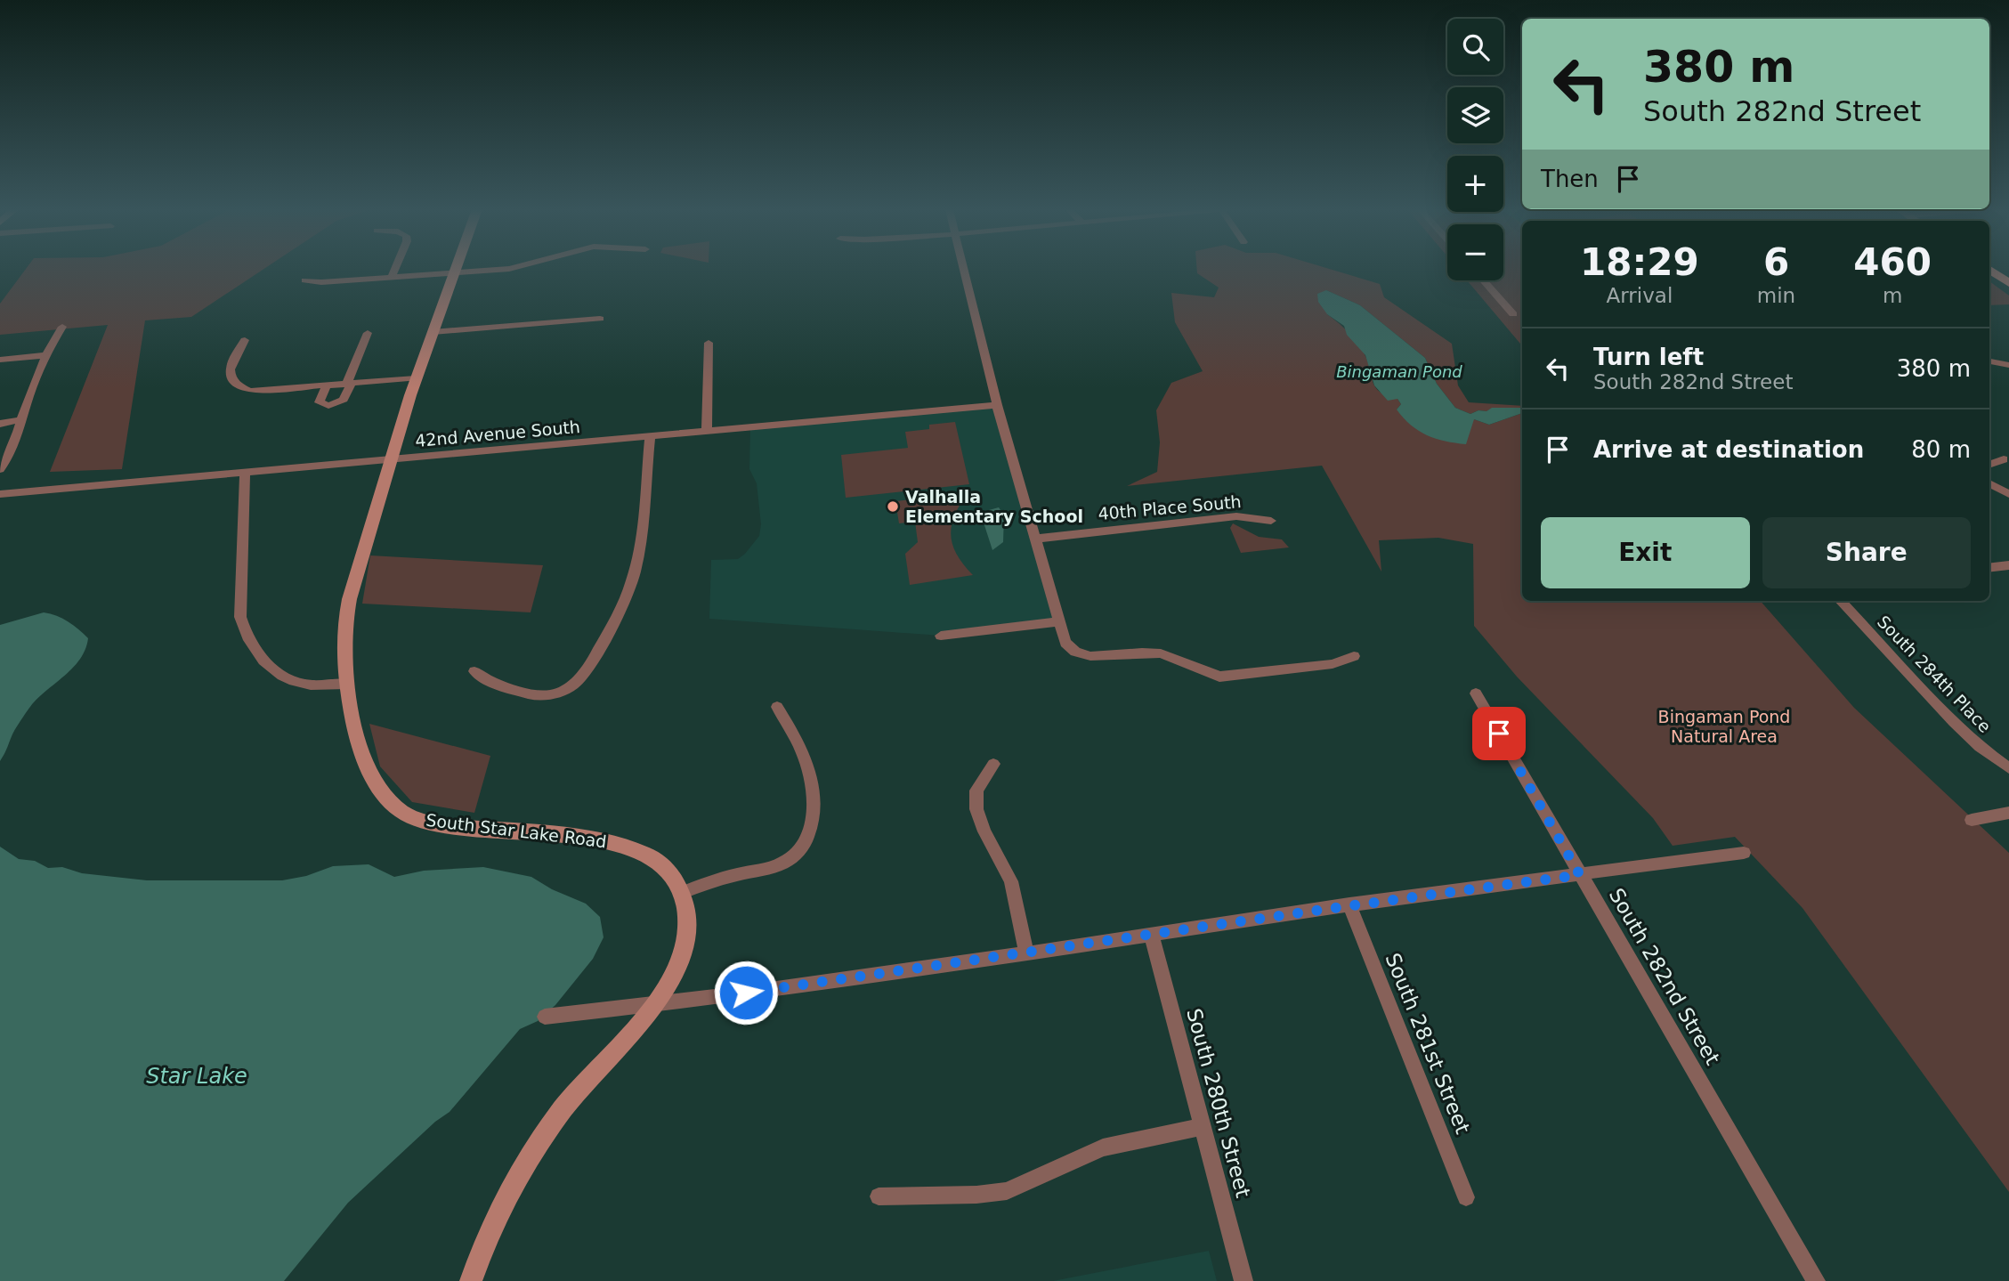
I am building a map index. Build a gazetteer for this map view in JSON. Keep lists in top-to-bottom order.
{
  "streets": {
    "street": [
      "42nd Avenue South",
      "40th Place South",
      "South 284th Place",
      "South Star Lake Road",
      "South 282nd Street",
      "South 281st Street",
      "South 280th Street"
    ]
  },
  "crossings": [
    ["42nd Avenue South", "South Star Lake Road"]
  ],
  "water": ["Bingaman Pond", "Star Lake"],
  "parks": ["Bingaman Pond Natural Area"],
  "places": ["Valhalla Elementary School"],
  "page": {
    "map_buttons": ["+", "−"],
    "turn": ["380 m", "South 282nd Street"],
    "then": "Then",
    "eta": [
      "18:29",
      "Arrival",
      "6",
      "min",
      "460",
      "m"
    ],
    "list": [
      {
        "name": "Turn left",
        "note": "South 282nd Street",
        "value": "380 m"
      },
      {
        "name": "Arrive at destination",
        "value": "80 m"
      }
    ],
    "buttons": ["Exit", "Share"]
  }
}
